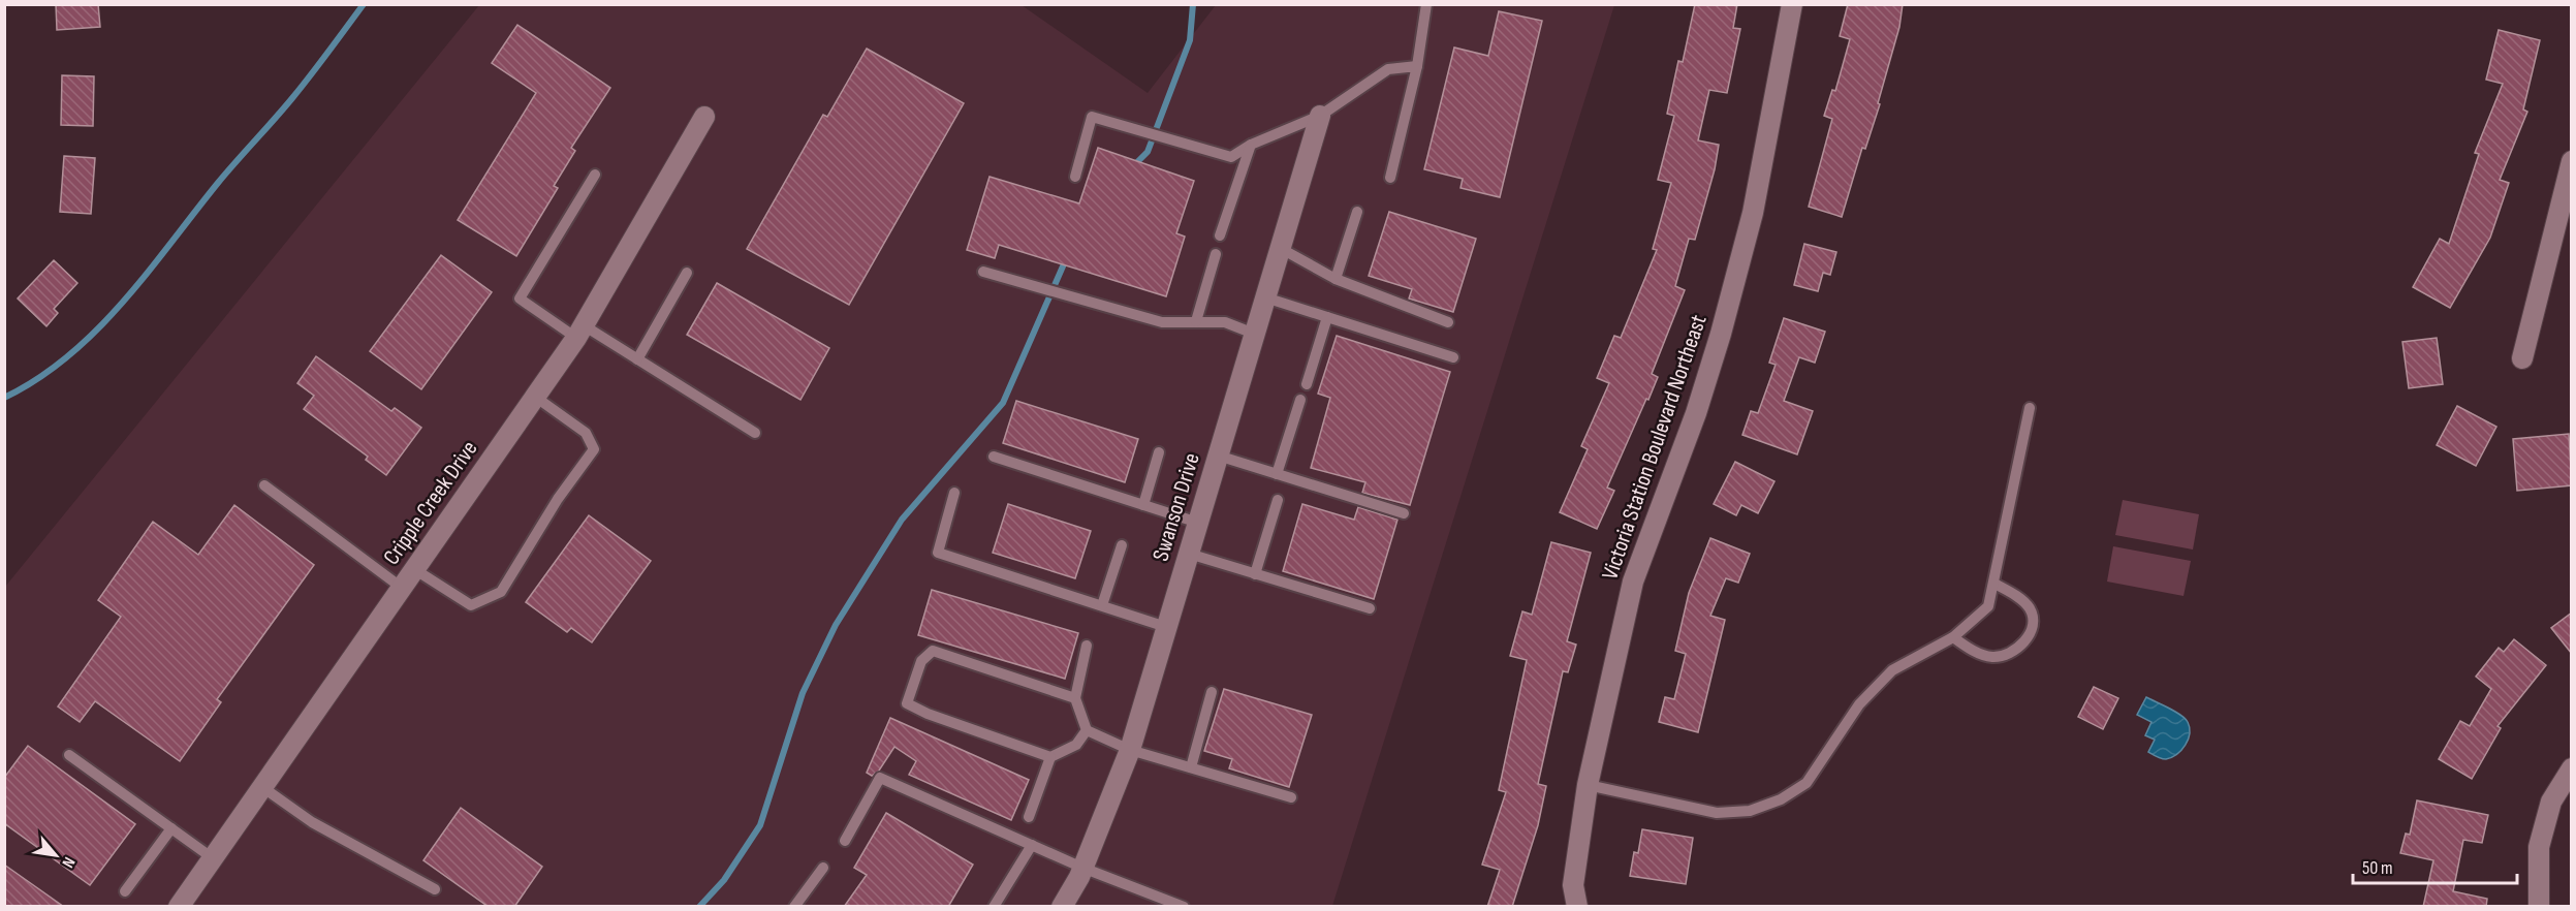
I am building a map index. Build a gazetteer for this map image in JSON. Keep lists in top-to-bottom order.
{
  "streets": {
    "street": ["Victoria Station Boulevard Northeast", "Cripple Creek Drive", "Swanson Drive"]
  },
  "scale_bar": "50 m",
  "north": "bottom right"
}
